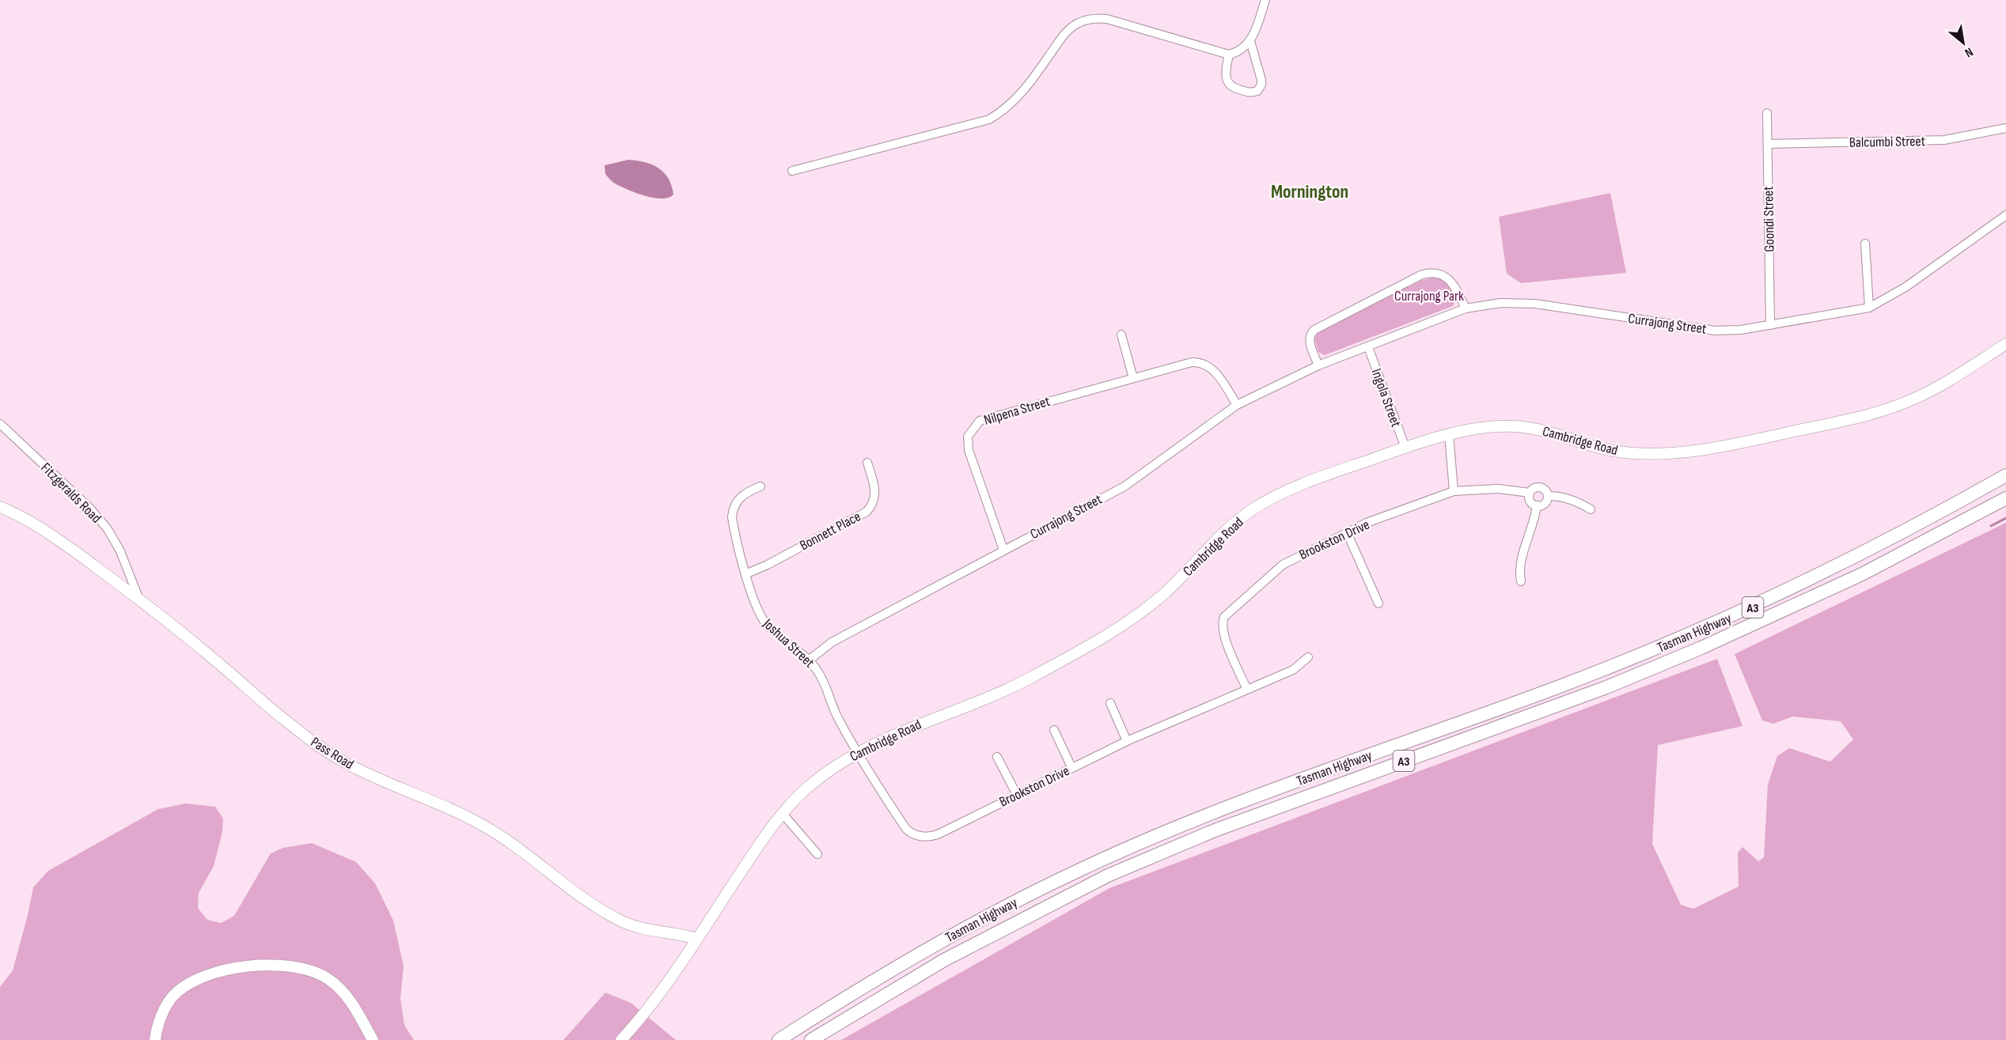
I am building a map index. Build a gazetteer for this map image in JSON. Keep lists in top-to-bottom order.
{
  "streets": {
    "highway": ["A3", "Tasman Highway"],
    "main road": ["Cambridge Road", "Pass Road"],
    "street": [
      "Balcumbi Street",
      "Goondi Street",
      "Currajong Street",
      "Ingola Street",
      "Nilpena Street",
      "Fitzgeralds Road",
      "Bonnett Place",
      "Brookston Drive",
      "Joshua Street"
    ]
  },
  "crossings": [
    ["Balcumbi Street", "Goondi Street"],
    ["Goondi Street", "Currajong Street"],
    ["Currajong Street", "Ingola Street"],
    ["Currajong Street", "Nilpena Street"],
    ["Currajong Street", "Joshua Street"],
    ["Ingola Street", "Cambridge Road"],
    ["Cambridge Road", "Brookston Drive"],
    ["Cambridge Road", "Joshua Street"],
    ["Cambridge Road", "Pass Road"],
    ["Fitzgeralds Road", "Pass Road"],
    ["Bonnett Place", "Joshua Street"],
    ["Brookston Drive", "Joshua Street"]
  ],
  "districts": ["Mornington"],
  "parks": ["Currajong Park"],
  "north": "bottom right"
}
